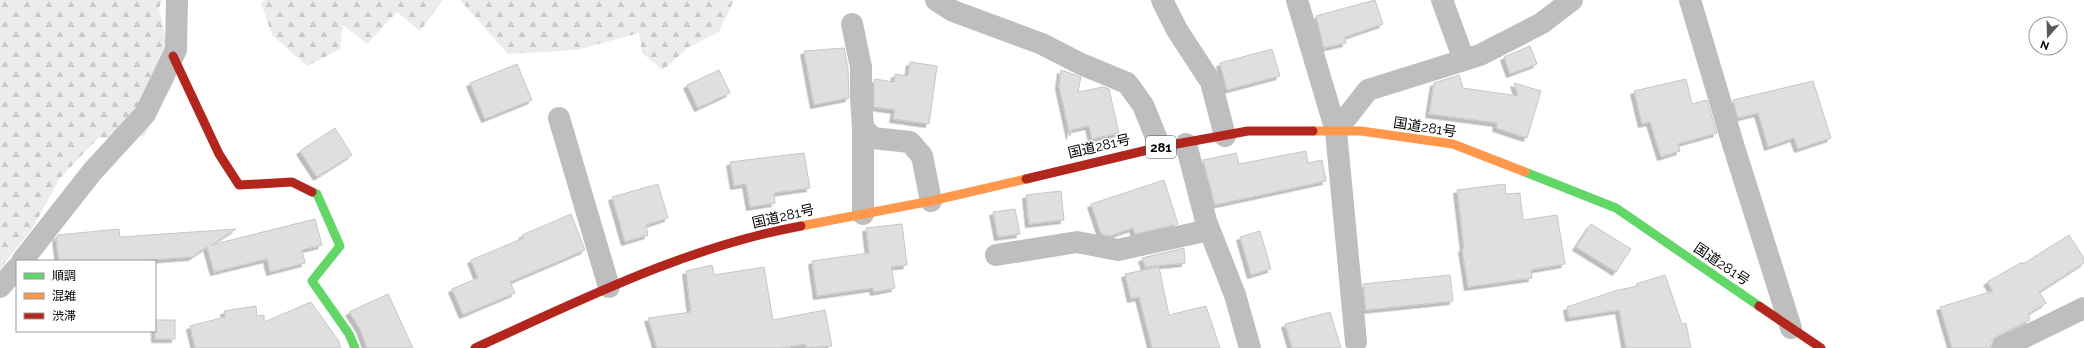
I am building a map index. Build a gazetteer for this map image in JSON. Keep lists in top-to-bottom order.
{
  "streets": {
    "main road": ["国道281号", "281"]
  },
  "legend": ["順調", "混雑", "渋滞"],
  "north": "bottom"
}
